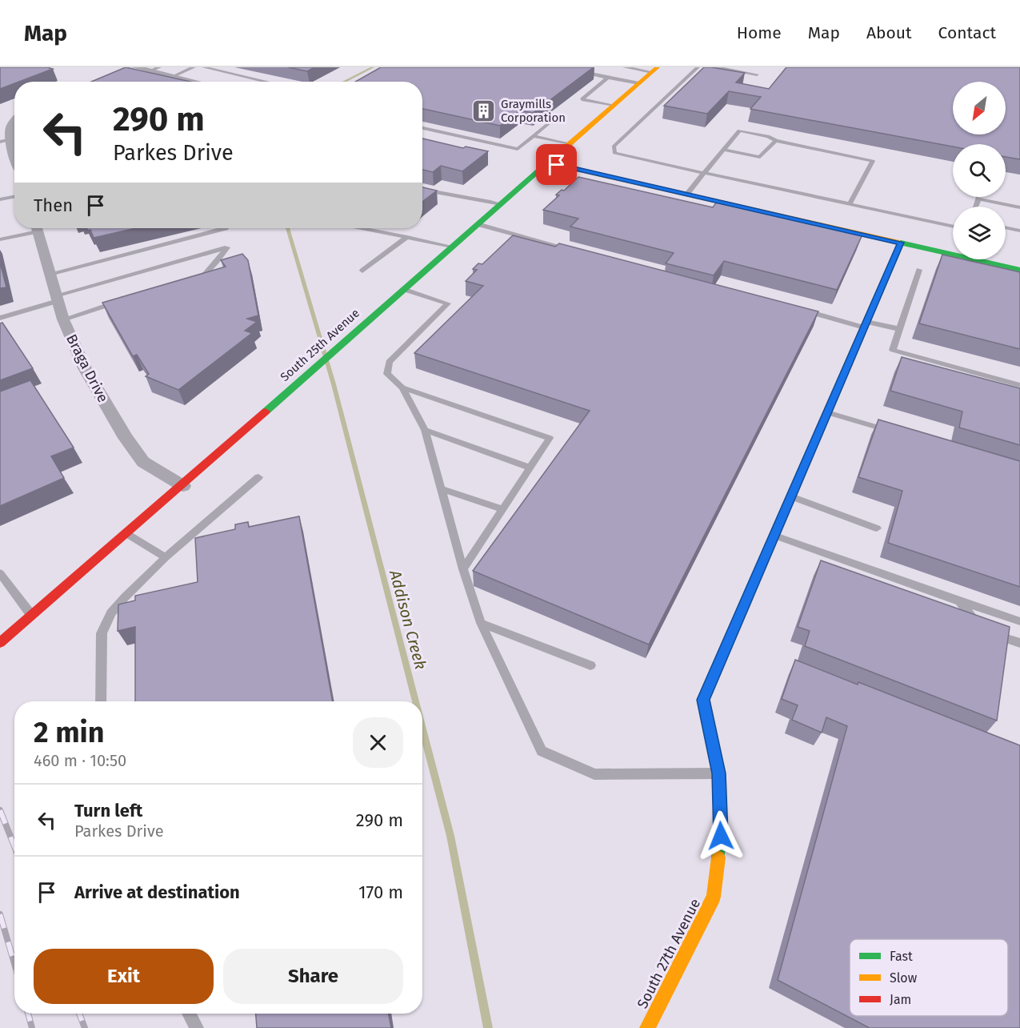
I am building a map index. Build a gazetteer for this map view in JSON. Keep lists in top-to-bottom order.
{
  "streets": {
    "street": ["South 25th Avenue", "Braga Drive", "South 27th Avenue"]
  },
  "crossings": [
    ["South 25th Avenue", "Braga Drive"]
  ],
  "water": ["Addison Creek"],
  "places": {
    "building": ["Graymills Corporation"]
  },
  "legend": ["Fast", "Slow", "Jam"],
  "north": "bottom left",
  "page": {
    "header": "Map",
    "nav": [
      "Home",
      "Map",
      "About",
      "Contact"
    ],
    "turn": ["290 m", "Parkes Drive"],
    "then": "Then",
    "heading": ["2 min", "460 m · 10:50"],
    "list": [
      {
        "name": "Turn left",
        "note": "Parkes Drive",
        "value": "290 m"
      },
      {
        "name": "Arrive at destination",
        "value": "170 m"
      }
    ],
    "buttons": ["Exit", "Share"]
  }
}
